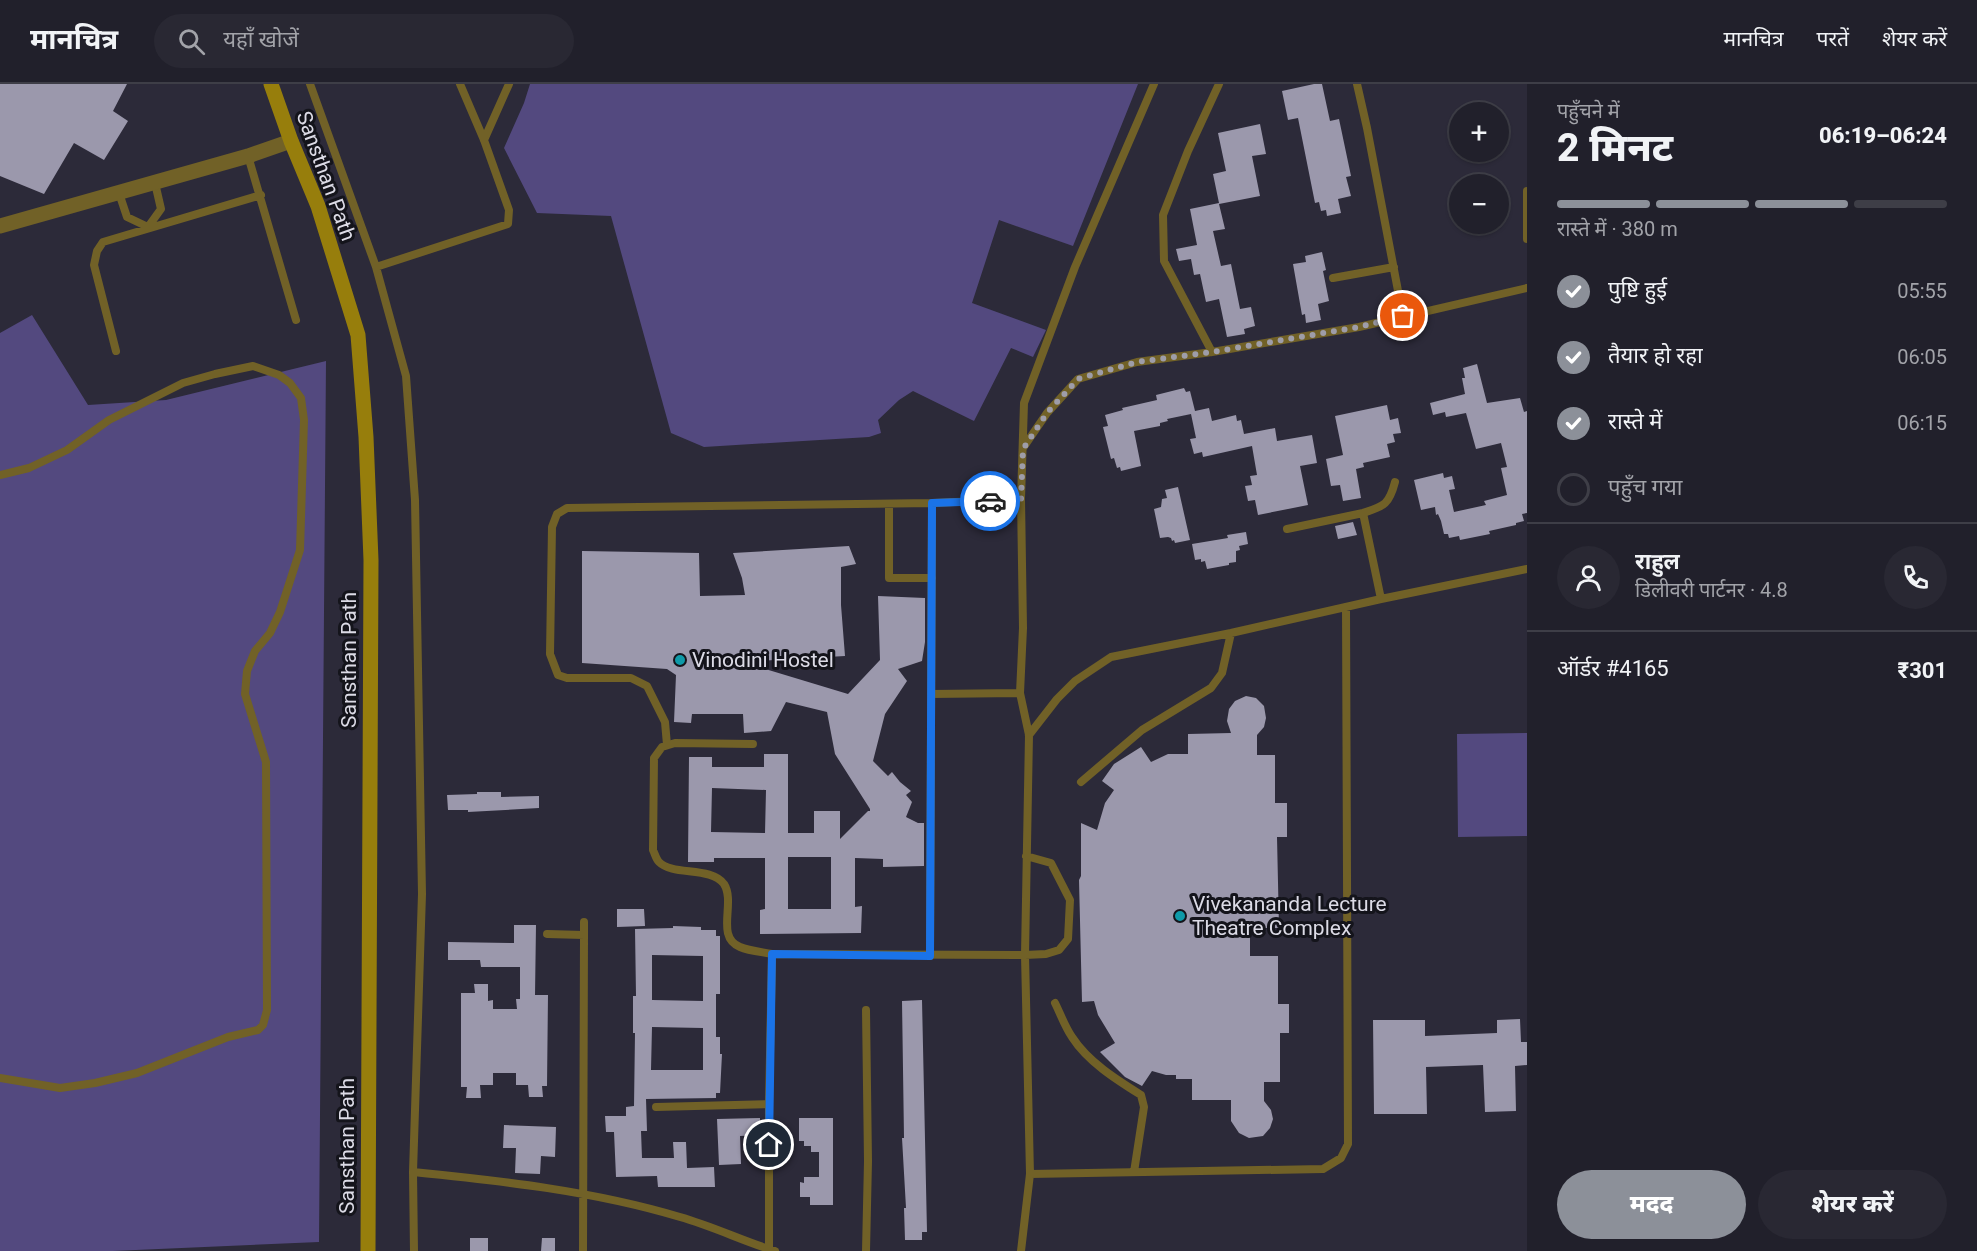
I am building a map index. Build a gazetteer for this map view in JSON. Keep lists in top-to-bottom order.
{
  "streets": {
    "street": ["Sansthan Path"]
  },
  "places": ["Vinodini Hostel", "Vivekananda Lecture Theatre Complex"],
  "page": {
    "header": "मानचित्र",
    "search": "यहाँ खोजें",
    "nav": ["मानचित्र", "परतें", "शेयर करें"],
    "heading": ["2 मिनट", "पहुँचने में", "06:19–06:24"],
    "panel": [
      "राहुल",
      "डिलीवरी पार्टनर · 4.8",
      "ऑर्डर #4165",
      "₹301"
    ],
    "map_buttons": ["+", "−"],
    "bar": "रास्ते में · 380 m",
    "list": [
      ["पुष्टि हुई", "05:55"],
      ["तैयार हो रहा", "06:05"],
      ["रास्ते में", "06:15"],
      "पहुँच गया"
    ],
    "buttons": ["मदद", "शेयर करें"]
  }
}
